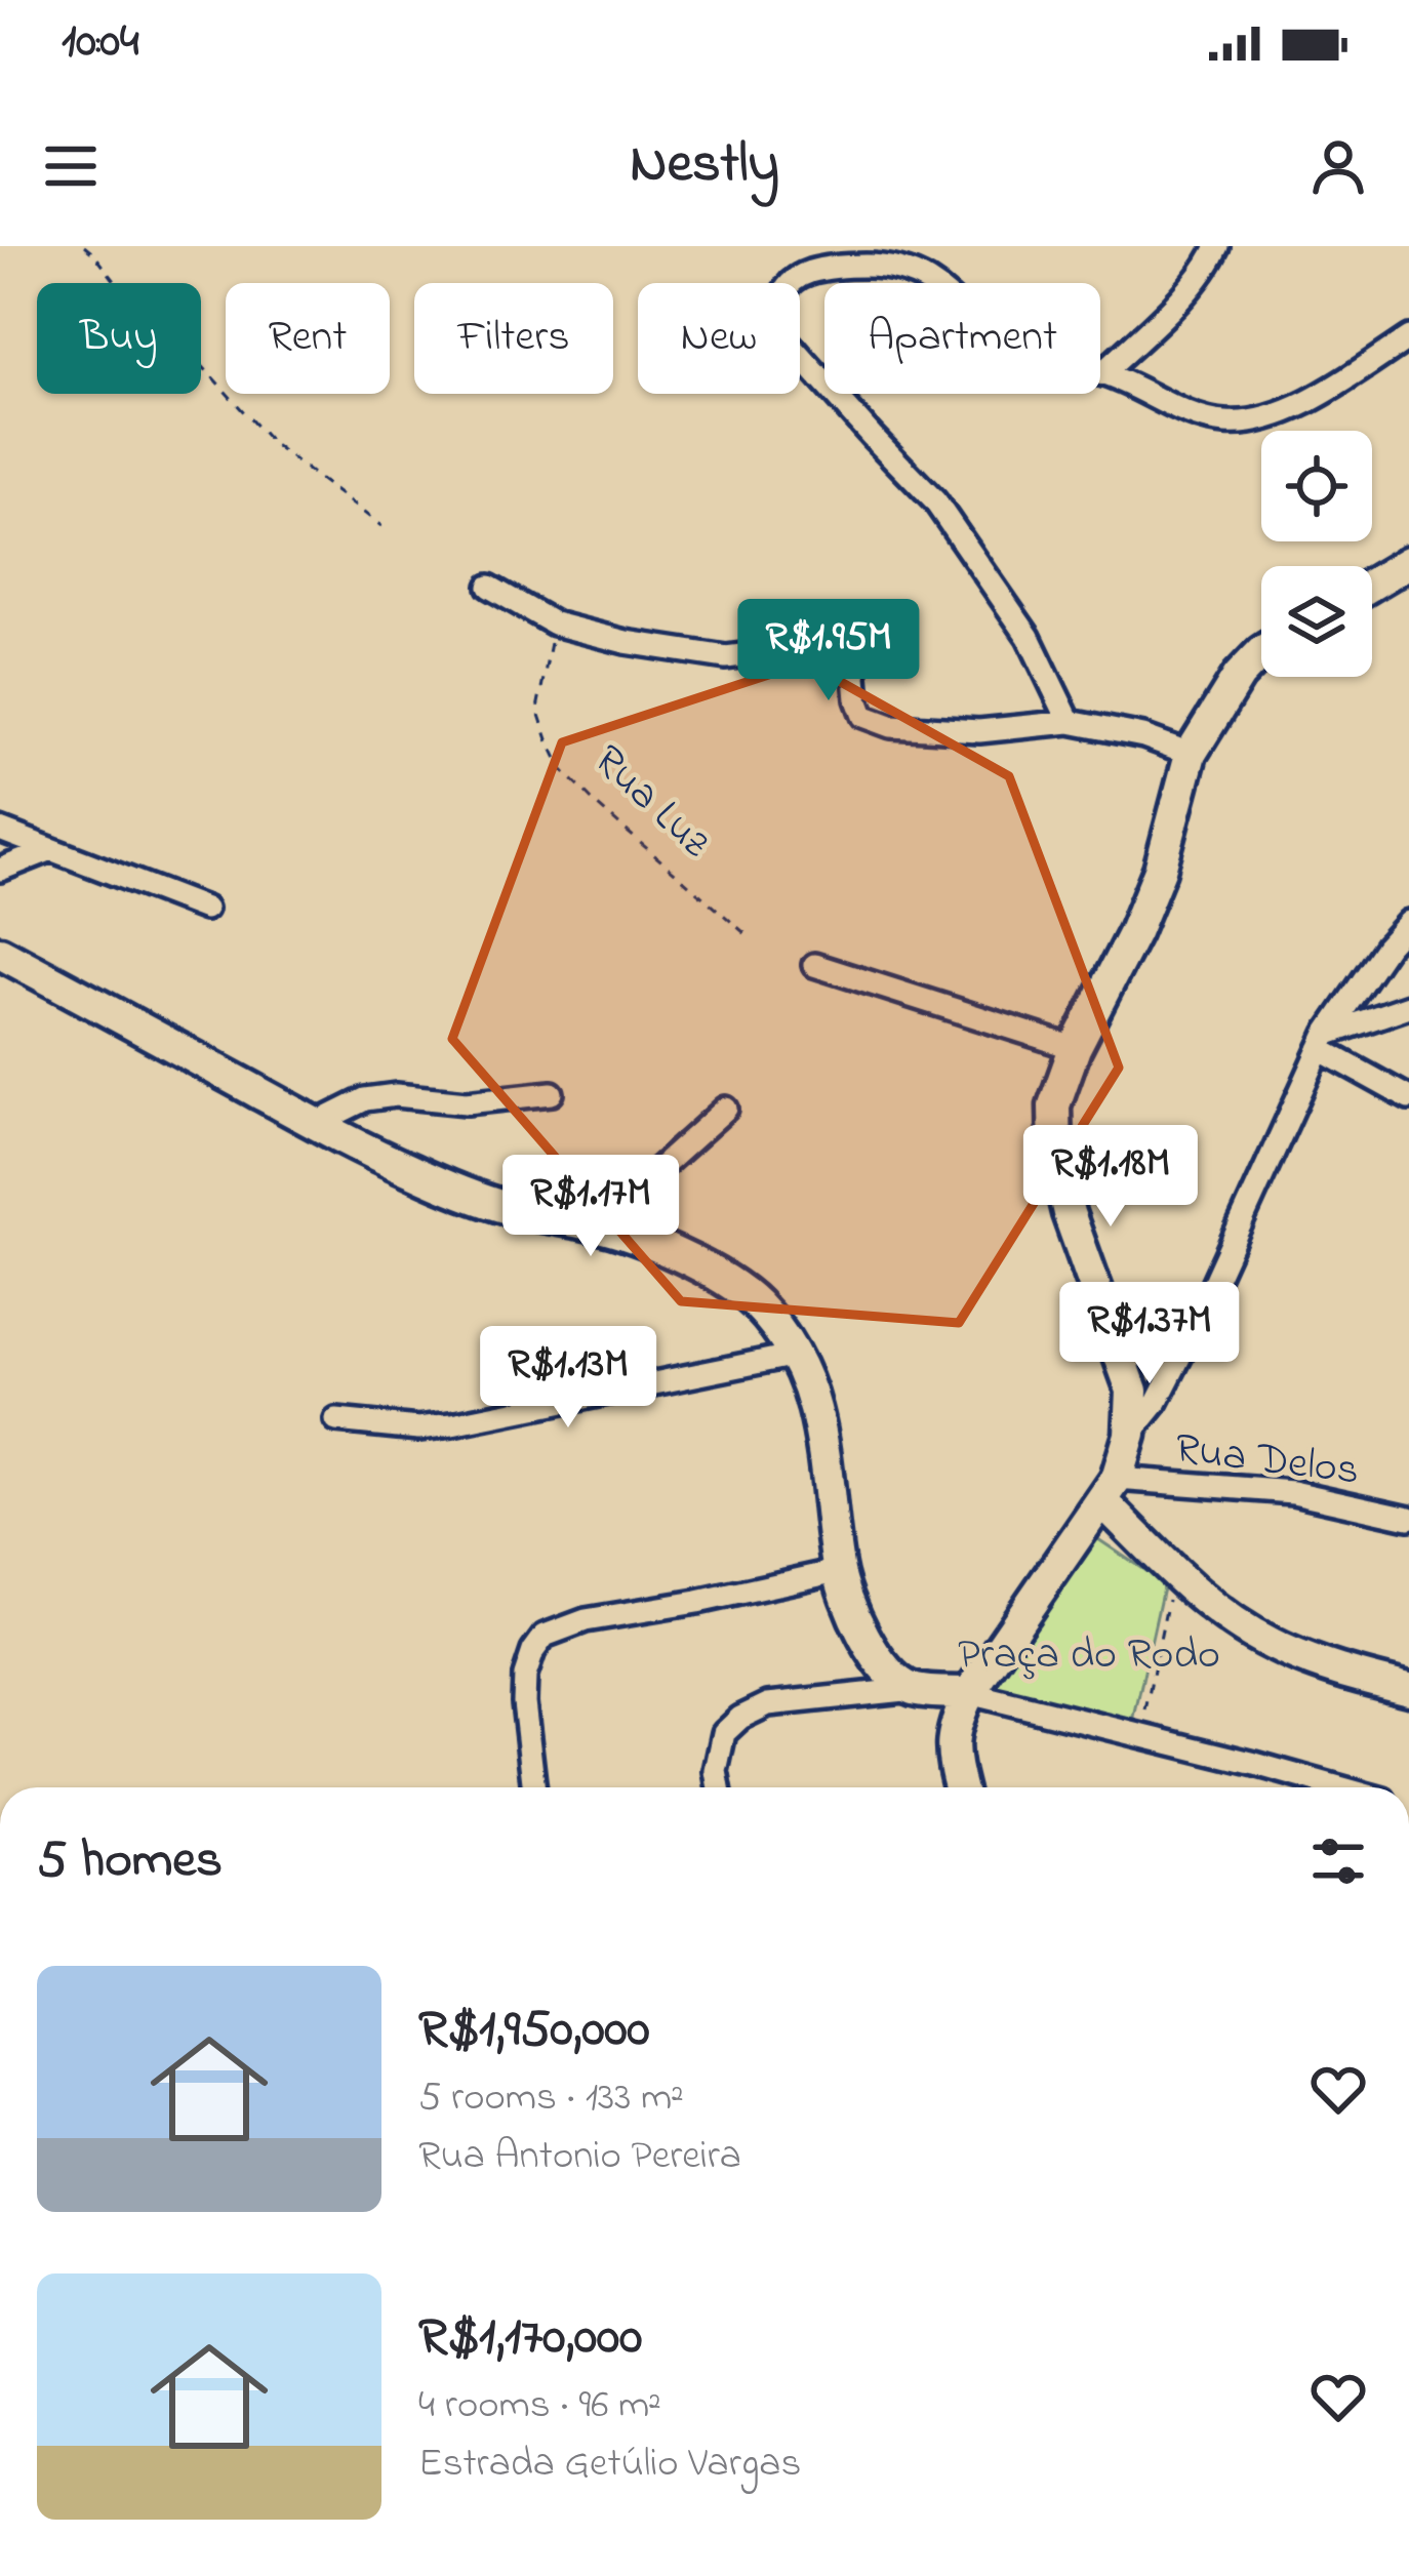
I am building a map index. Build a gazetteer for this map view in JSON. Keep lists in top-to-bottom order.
{
  "streets": {
    "street": ["Rua Delos"],
    "path": ["Rua Luz"]
  },
  "parks": ["Praça do Rodo"],
  "page": {
    "status": "10:04",
    "header": "Nestly",
    "chip": [
      "Buy",
      "Rent",
      "Filters",
      "New",
      "Apartment"
    ],
    "price": [
      "R$1.95M",
      "R$1.18M",
      "R$1.17M",
      "R$1.37M",
      "R$1.13M"
    ],
    "heading": "5 homes",
    "list": [
      {
        "name": "R$1,950,000",
        "note": "5 rooms · 133 m² · Rua Antonio Pereira"
      },
      {
        "name": "R$1,170,000",
        "note": "4 rooms · 96 m² · Estrada Getúlio Vargas"
      }
    ]
  }
}
